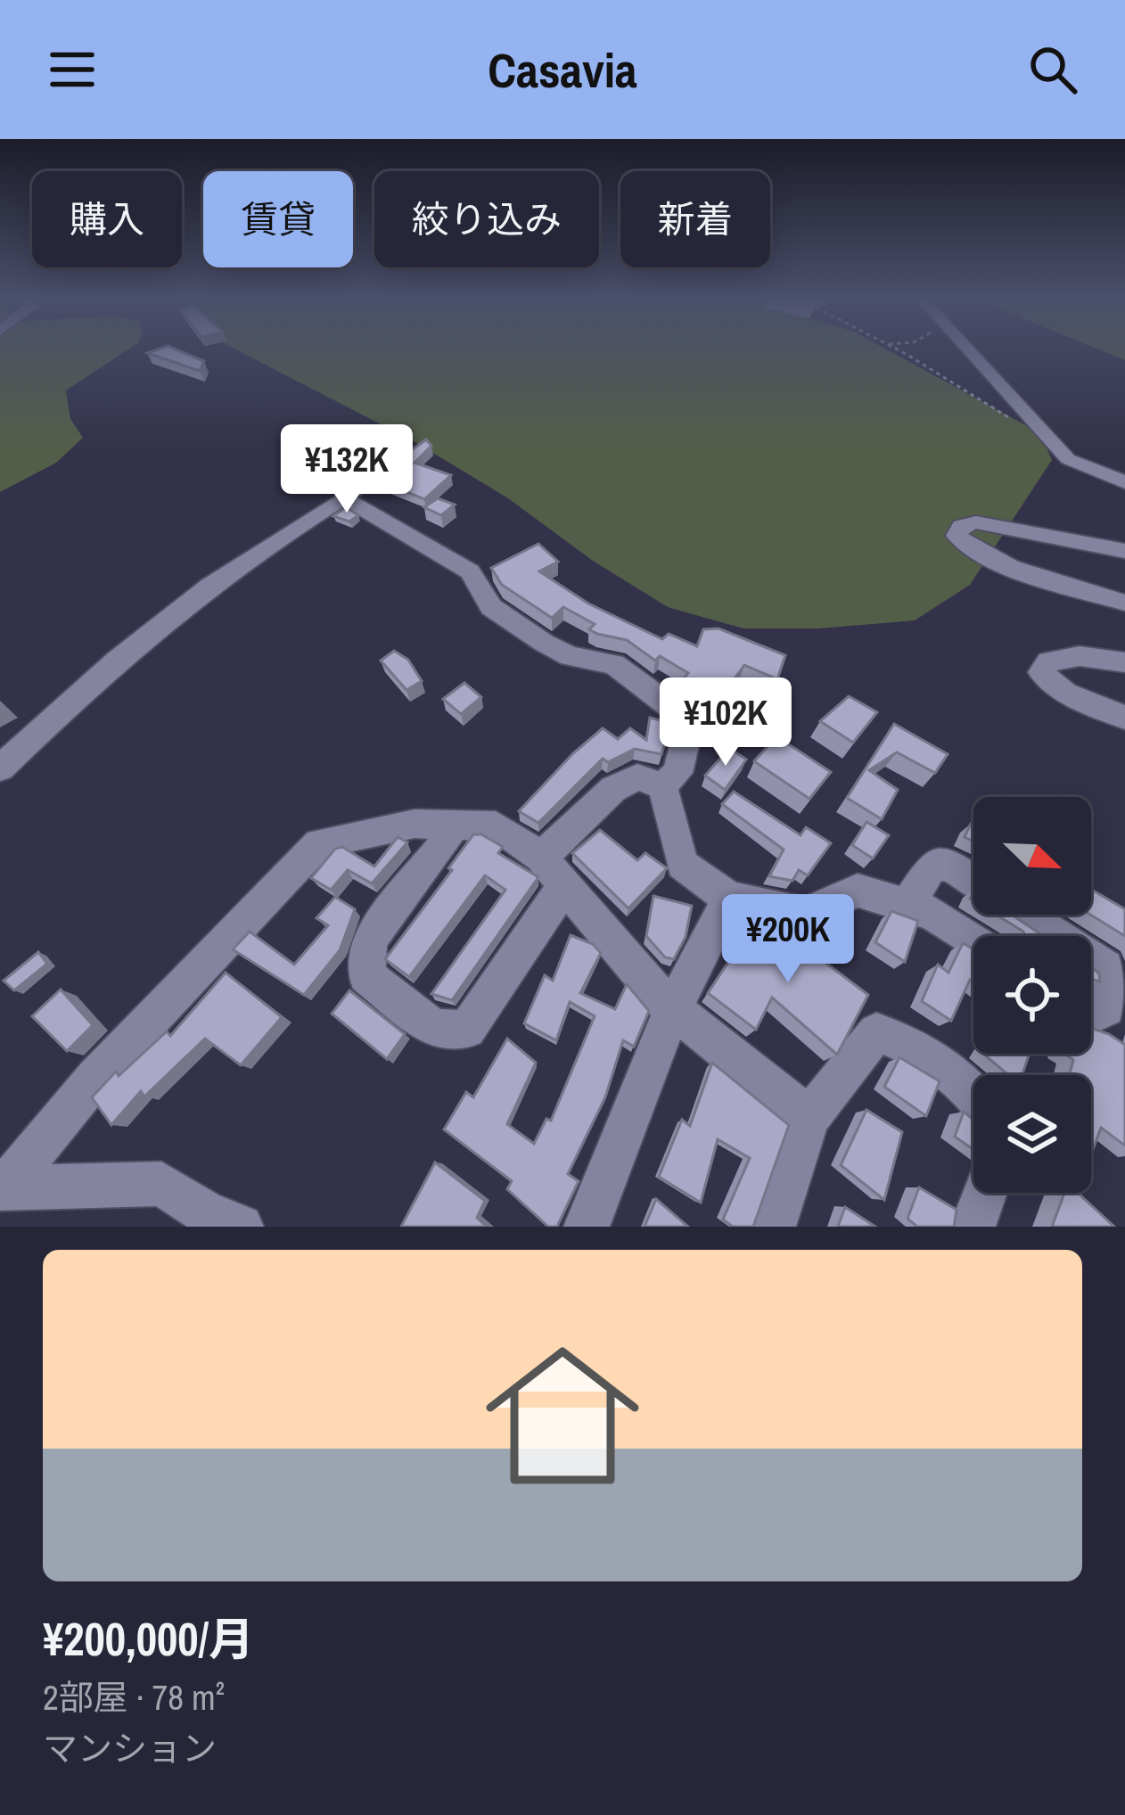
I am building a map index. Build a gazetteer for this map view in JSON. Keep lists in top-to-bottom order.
{
  "north": "bottom right",
  "page": {
    "header": "Casavia",
    "chip": [
      "購入",
      "賃貸",
      "絞り込み",
      "新着"
    ],
    "price": ["¥132K", "¥102K", "¥200K"],
    "list": [
      {
        "name": "¥200,000/月",
        "note": "2部屋 · 78 m² · マンション"
      }
    ]
  }
}
